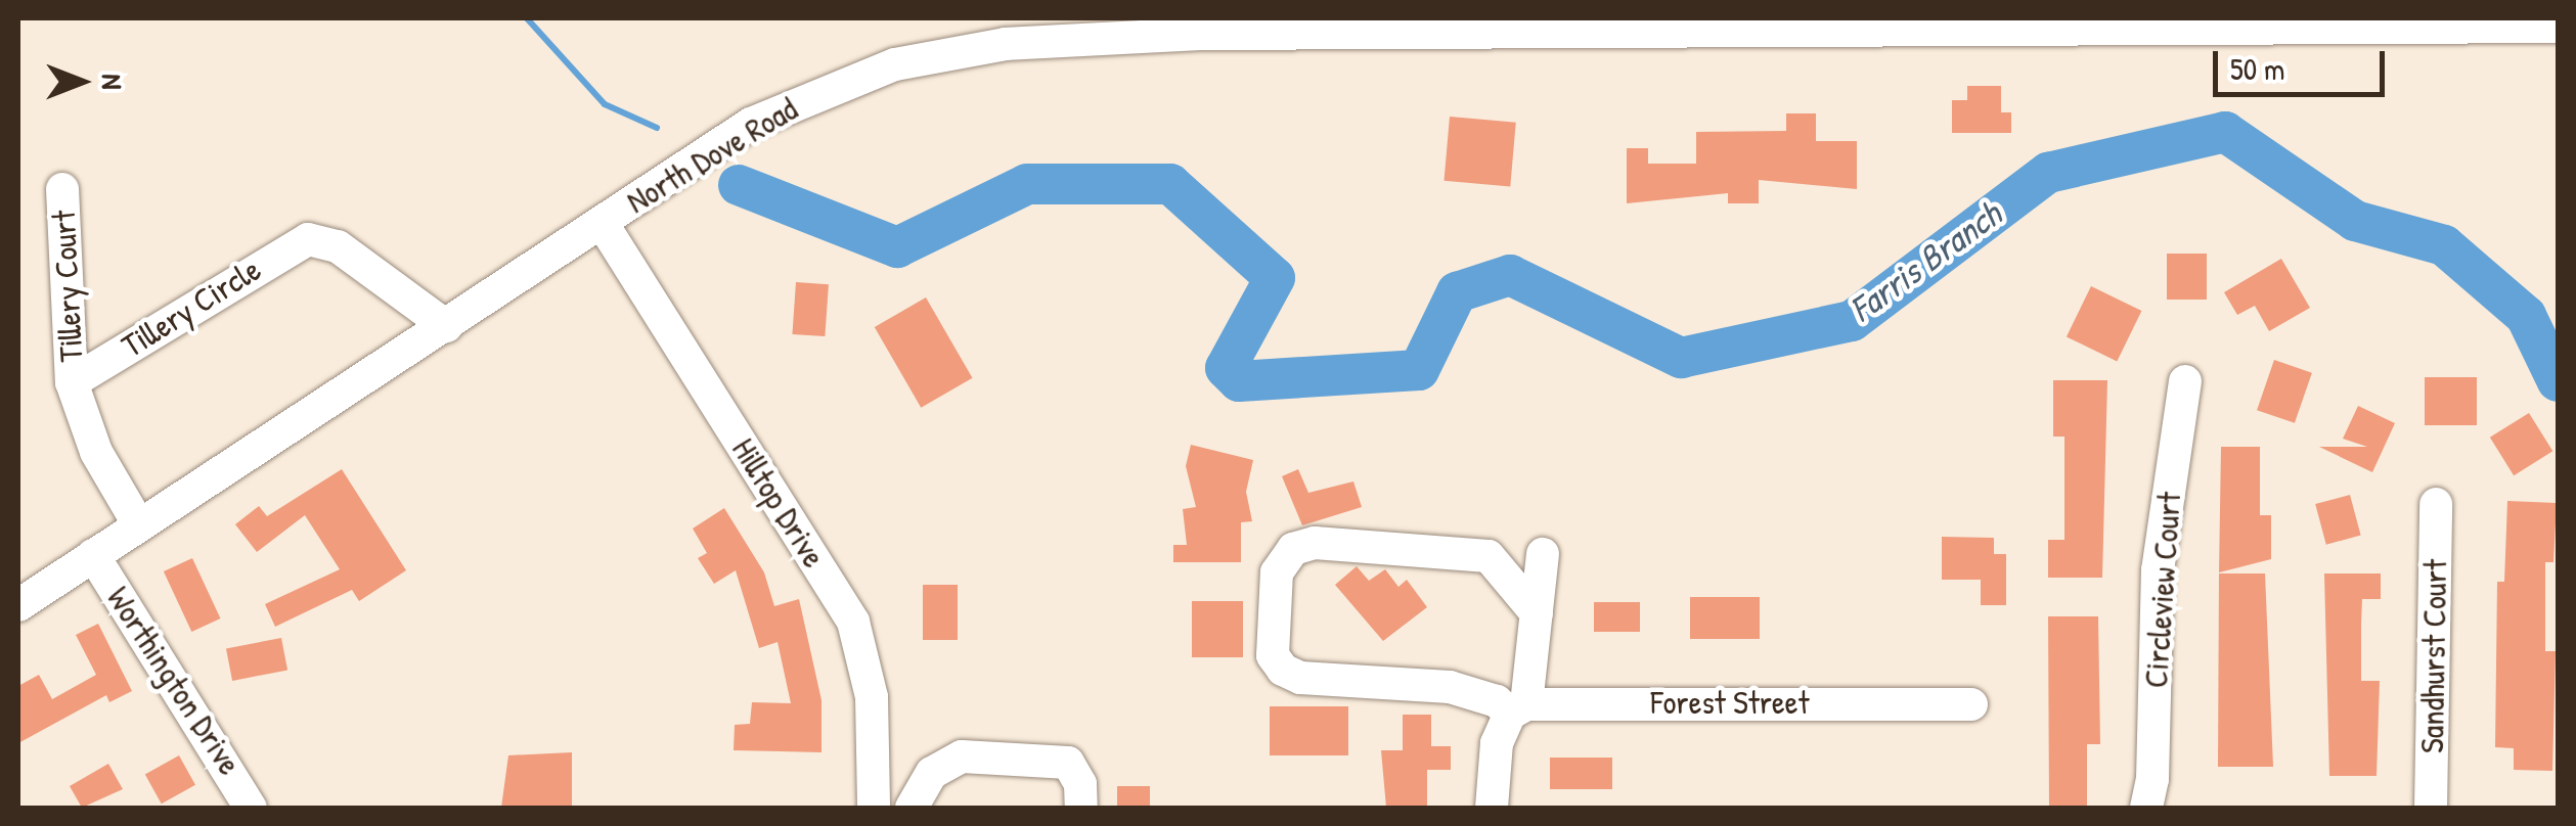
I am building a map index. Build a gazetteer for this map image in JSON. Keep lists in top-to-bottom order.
{
  "streets": {
    "street": [
      "North Dove Road",
      "Tillery Court",
      "Tillery Circle",
      "Hilltop Drive",
      "Circleview Court",
      "Sandhurst Court",
      "Worthington Drive",
      "Forest Street"
    ]
  },
  "crossings": [
    ["North Dove Road", "Tillery Circle"],
    ["North Dove Road", "Hilltop Drive"],
    ["North Dove Road", "Worthington Drive"],
    ["Tillery Court", "Tillery Circle"]
  ],
  "water": ["Farris Branch"],
  "scale_bar": "50 m",
  "north": "right"
}
